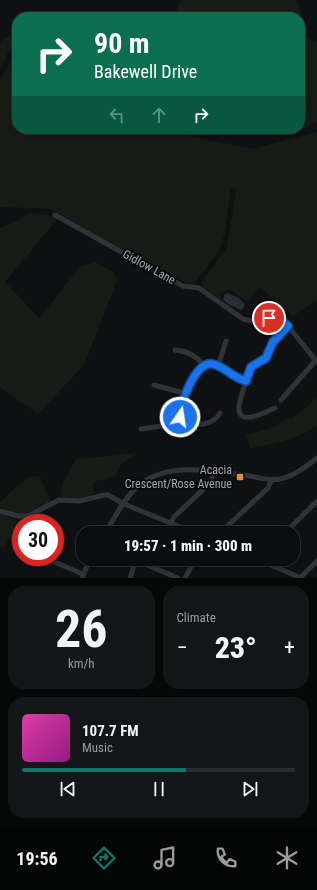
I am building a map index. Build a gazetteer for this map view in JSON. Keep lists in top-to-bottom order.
{
  "streets": {
    "street": ["Gidlow Lane"]
  },
  "places": {
    "transit": ["Acacia Crescent/Rose Avenue"]
  },
  "page": {
    "turn": ["90 m", "Bakewell Drive"],
    "limit": "30",
    "trip": "19:57 · 1 min · 300 m",
    "tile": [
      ["26", "km/h"],
      "Climate"
    ],
    "heat": ["−", "23°", "+"],
    "song": ["107.7 FM", "Music"],
    "tabs": "19:56"
  }
}
